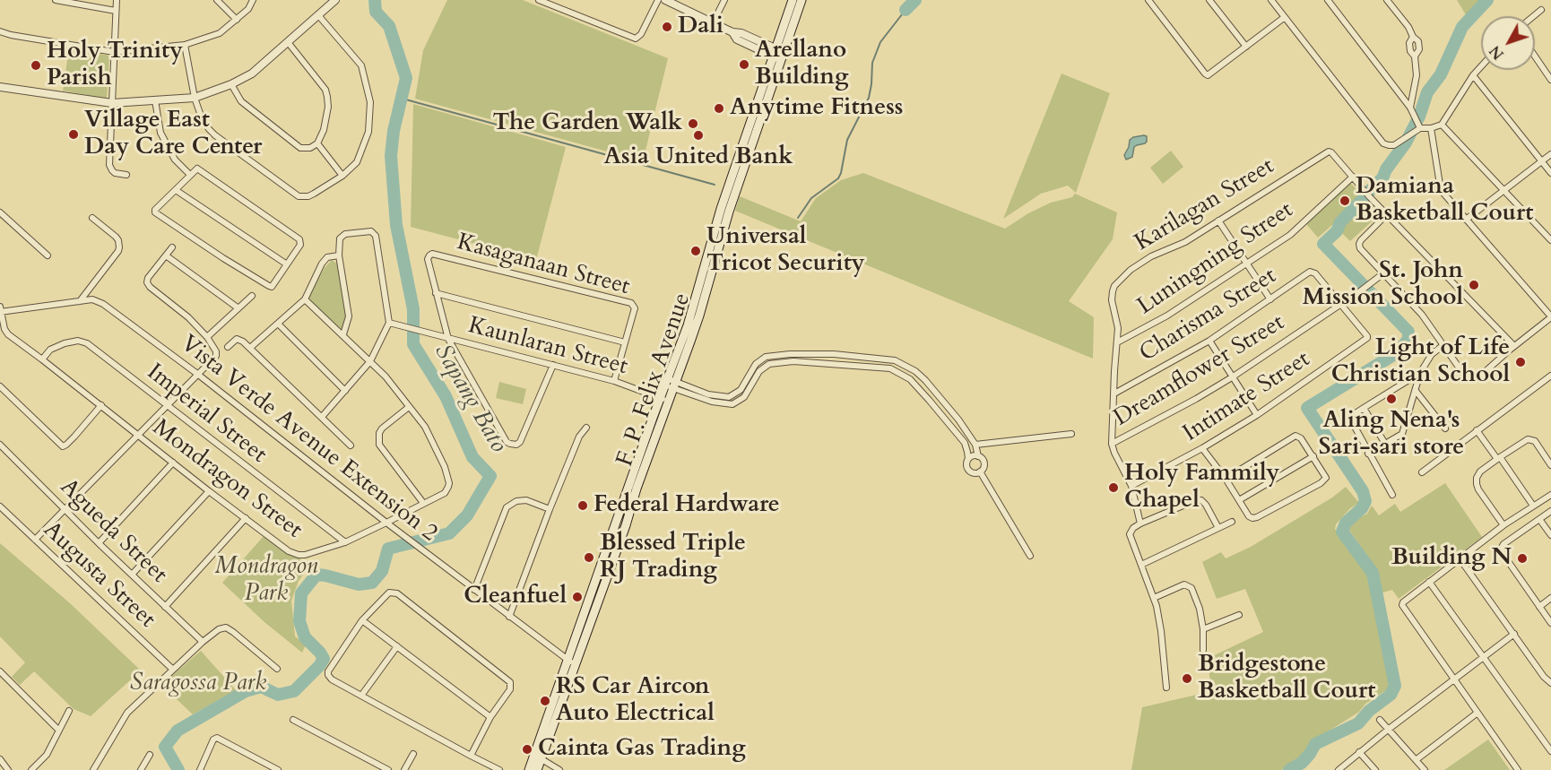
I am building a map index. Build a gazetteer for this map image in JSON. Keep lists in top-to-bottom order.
{
  "streets": {
    "main road": ["F. P. Felix Avenue"],
    "street": [
      "Karilagan Street",
      "Luningning Street",
      "Kasaganaan Street",
      "Charisma Street",
      "Kaunlaran Street",
      "Dreamflower Street",
      "Intimate Street",
      "Imperial Street",
      "Vista Verde Avenue Extension 2",
      "Mondragon Street",
      "Agueda Street",
      "Augusta Street"
    ]
  },
  "crossings": [
    ["Karilagan Street", "Luningning Street"],
    ["Kasaganaan Street", "Kaunlaran Street"],
    ["Charisma Street", "Dreamflower Street"],
    ["Charisma Street", "Intimate Street"],
    ["Kaunlaran Street", "F. P. Felix Avenue"],
    ["Dreamflower Street", "Intimate Street"],
    ["F. P. Felix Avenue", "Vista Verde Avenue Extension 2"],
    ["Imperial Street", "Mondragon Street"],
    ["Vista Verde Avenue Extension 2", "Mondragon Street"]
  ],
  "water": ["Sapang Bato"],
  "parks": ["Mondragon Park", "Saragossa Park"],
  "places": [
    "Dali",
    "Arellano Building",
    "Holy Trinity Parish",
    "Anytime Fitness",
    "The Garden Walk",
    "Village East Day Care Center",
    "Asia United Bank",
    "Damiana Basketball Court",
    "Universal Tricot Security",
    "St. John Mission School",
    "Light of Life Christian School",
    "Aling Nena's Sari-sari store",
    "Holy Fammily Chapel",
    "Federal Hardware",
    "Blessed Triple RJ Trading",
    "Building N",
    "Cleanfuel",
    "Bridgestone Basketball Court",
    "RS Car Aircon Auto Electrical",
    "Cainta Gas Trading"
  ],
  "north": "bottom left"
}
